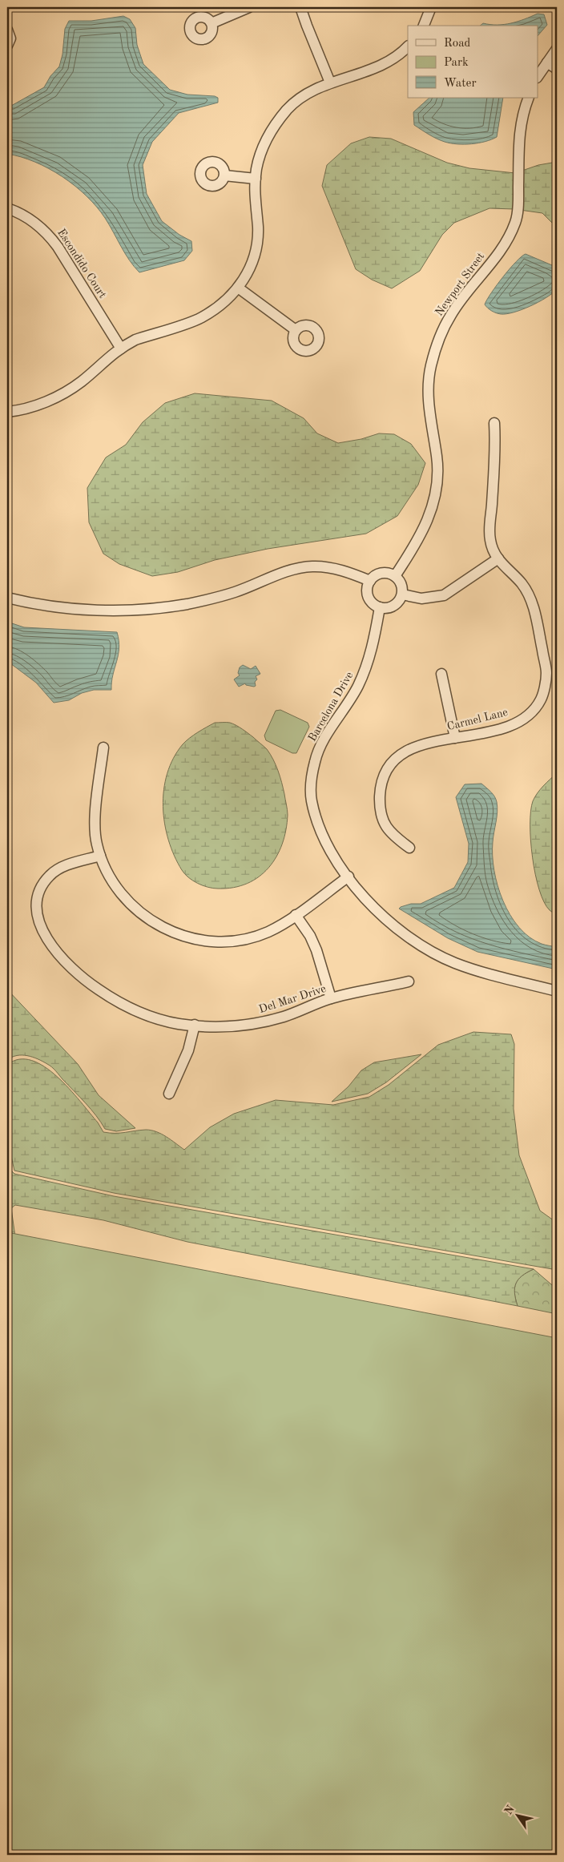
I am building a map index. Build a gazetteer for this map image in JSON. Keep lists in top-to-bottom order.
{
  "streets": {
    "street": [
      "Escondido Court",
      "Newport Street",
      "Barcelona Drive",
      "Carmel Lane",
      "Del Mar Drive"
    ]
  },
  "crossings": [
    ["Newport Street", "Barcelona Drive"]
  ],
  "legend": ["Road", "Park", "Water"],
  "north": "top left"
}
